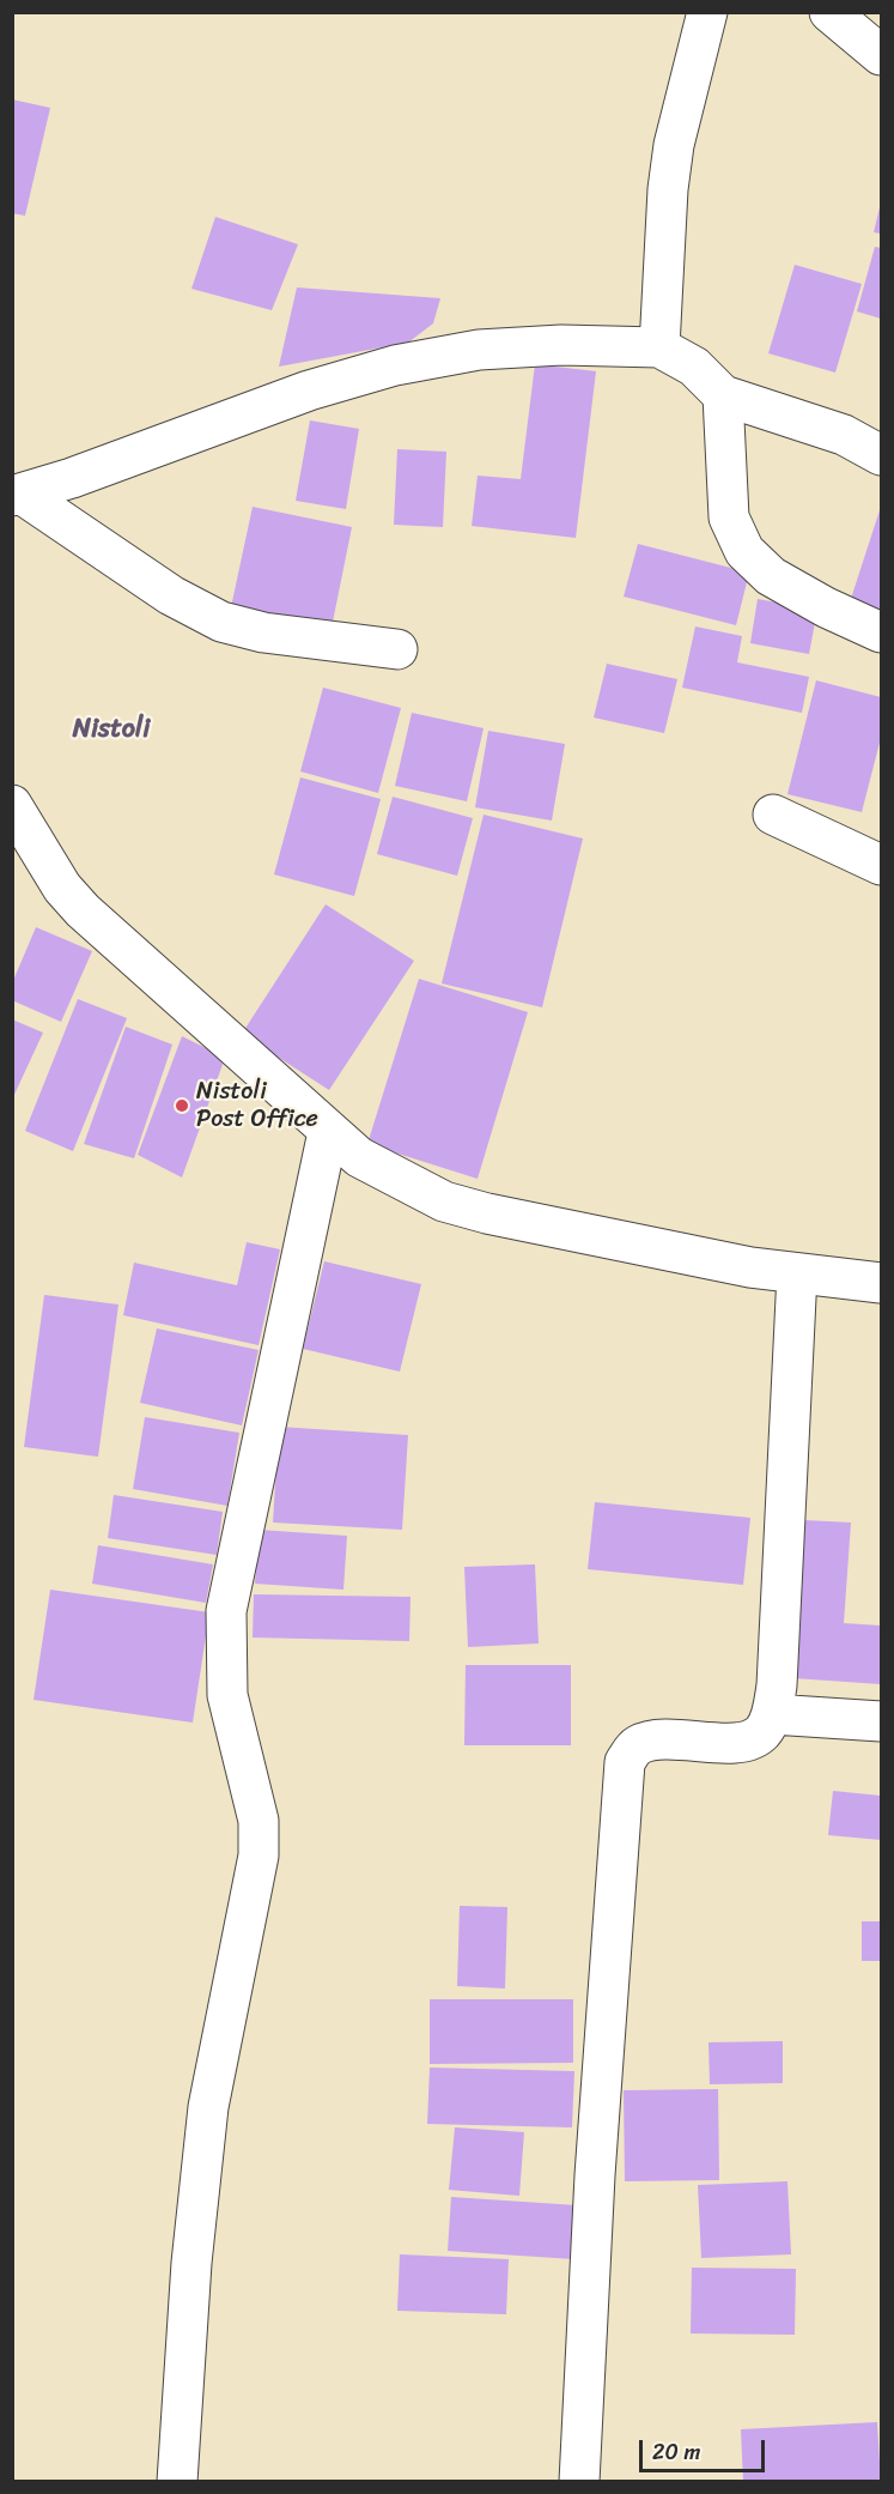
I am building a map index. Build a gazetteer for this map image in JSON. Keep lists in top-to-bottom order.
{
  "districts": ["Nistoli"],
  "places": ["Nistoli Post Office"],
  "scale_bar": "20 m"
}
